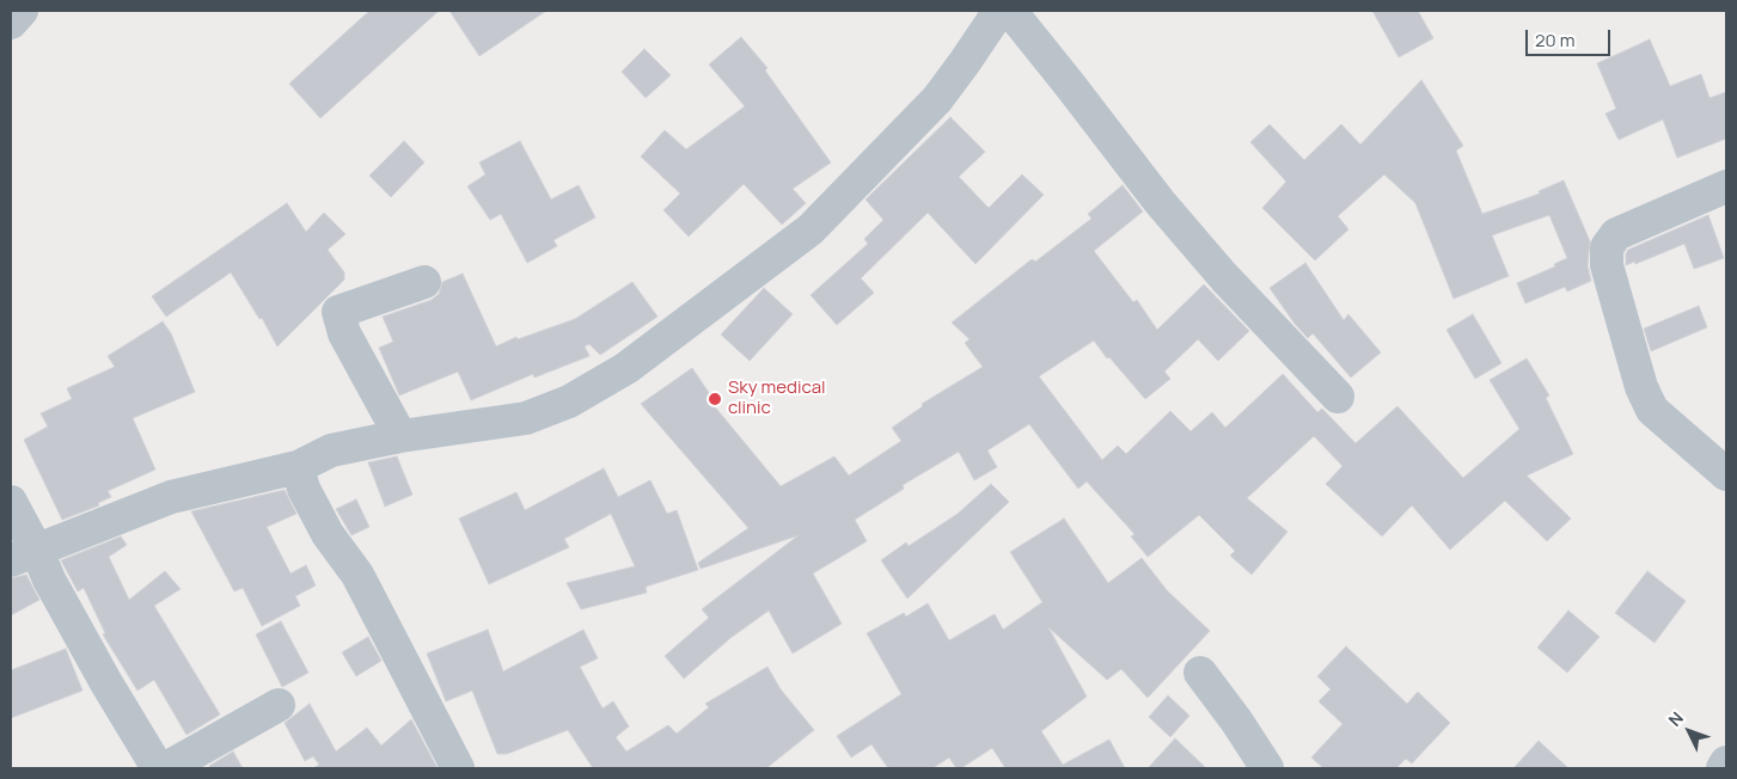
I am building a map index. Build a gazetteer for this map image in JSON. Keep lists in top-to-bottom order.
{
  "places": ["Sky medical clinic"],
  "scale_bar": "20 m",
  "north": "top left"
}
